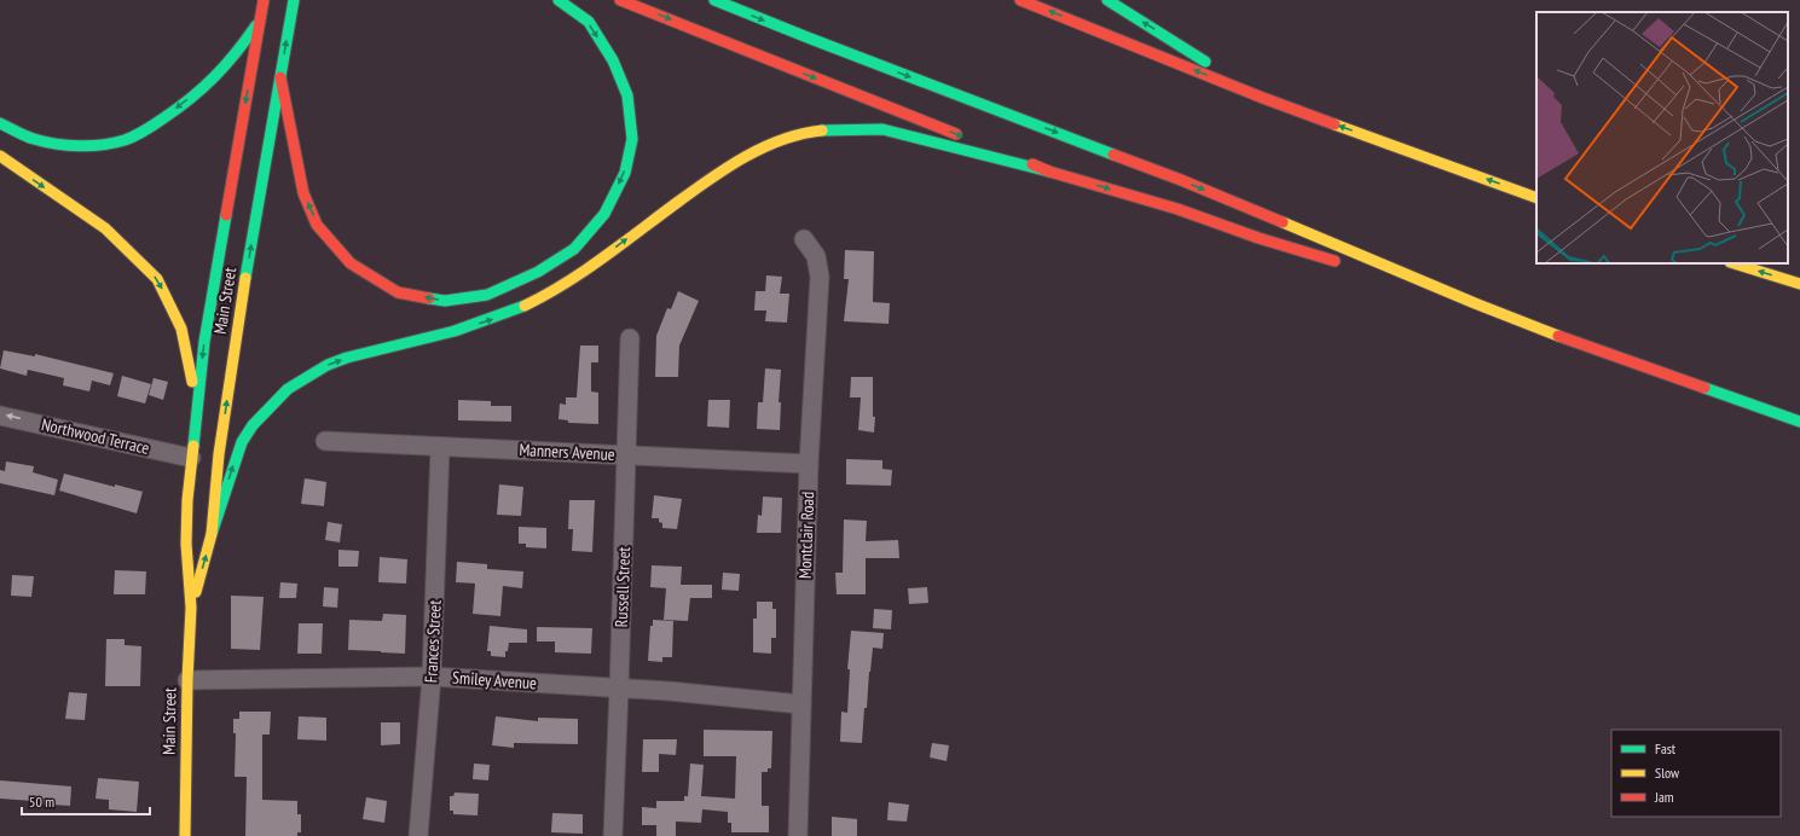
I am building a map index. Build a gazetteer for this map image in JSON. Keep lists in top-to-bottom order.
{
  "streets": {
    "highway": ["Main Street"],
    "street": [
      "Northwood Terrace",
      "Manners Avenue",
      "Montclair Road",
      "Russell Street",
      "Frances Street",
      "Smiley Avenue"
    ]
  },
  "crossings": [
    ["Main Street", "Northwood Terrace"],
    ["Main Street", "Smiley Avenue"],
    ["Manners Avenue", "Montclair Road"],
    ["Manners Avenue", "Russell Street"],
    ["Manners Avenue", "Frances Street"],
    ["Montclair Road", "Smiley Avenue"],
    ["Russell Street", "Smiley Avenue"],
    ["Frances Street", "Smiley Avenue"]
  ],
  "one_way": ["Northwood Terrace"],
  "legend": ["Fast", "Slow", "Jam"],
  "scale_bar": "50 m"
}
